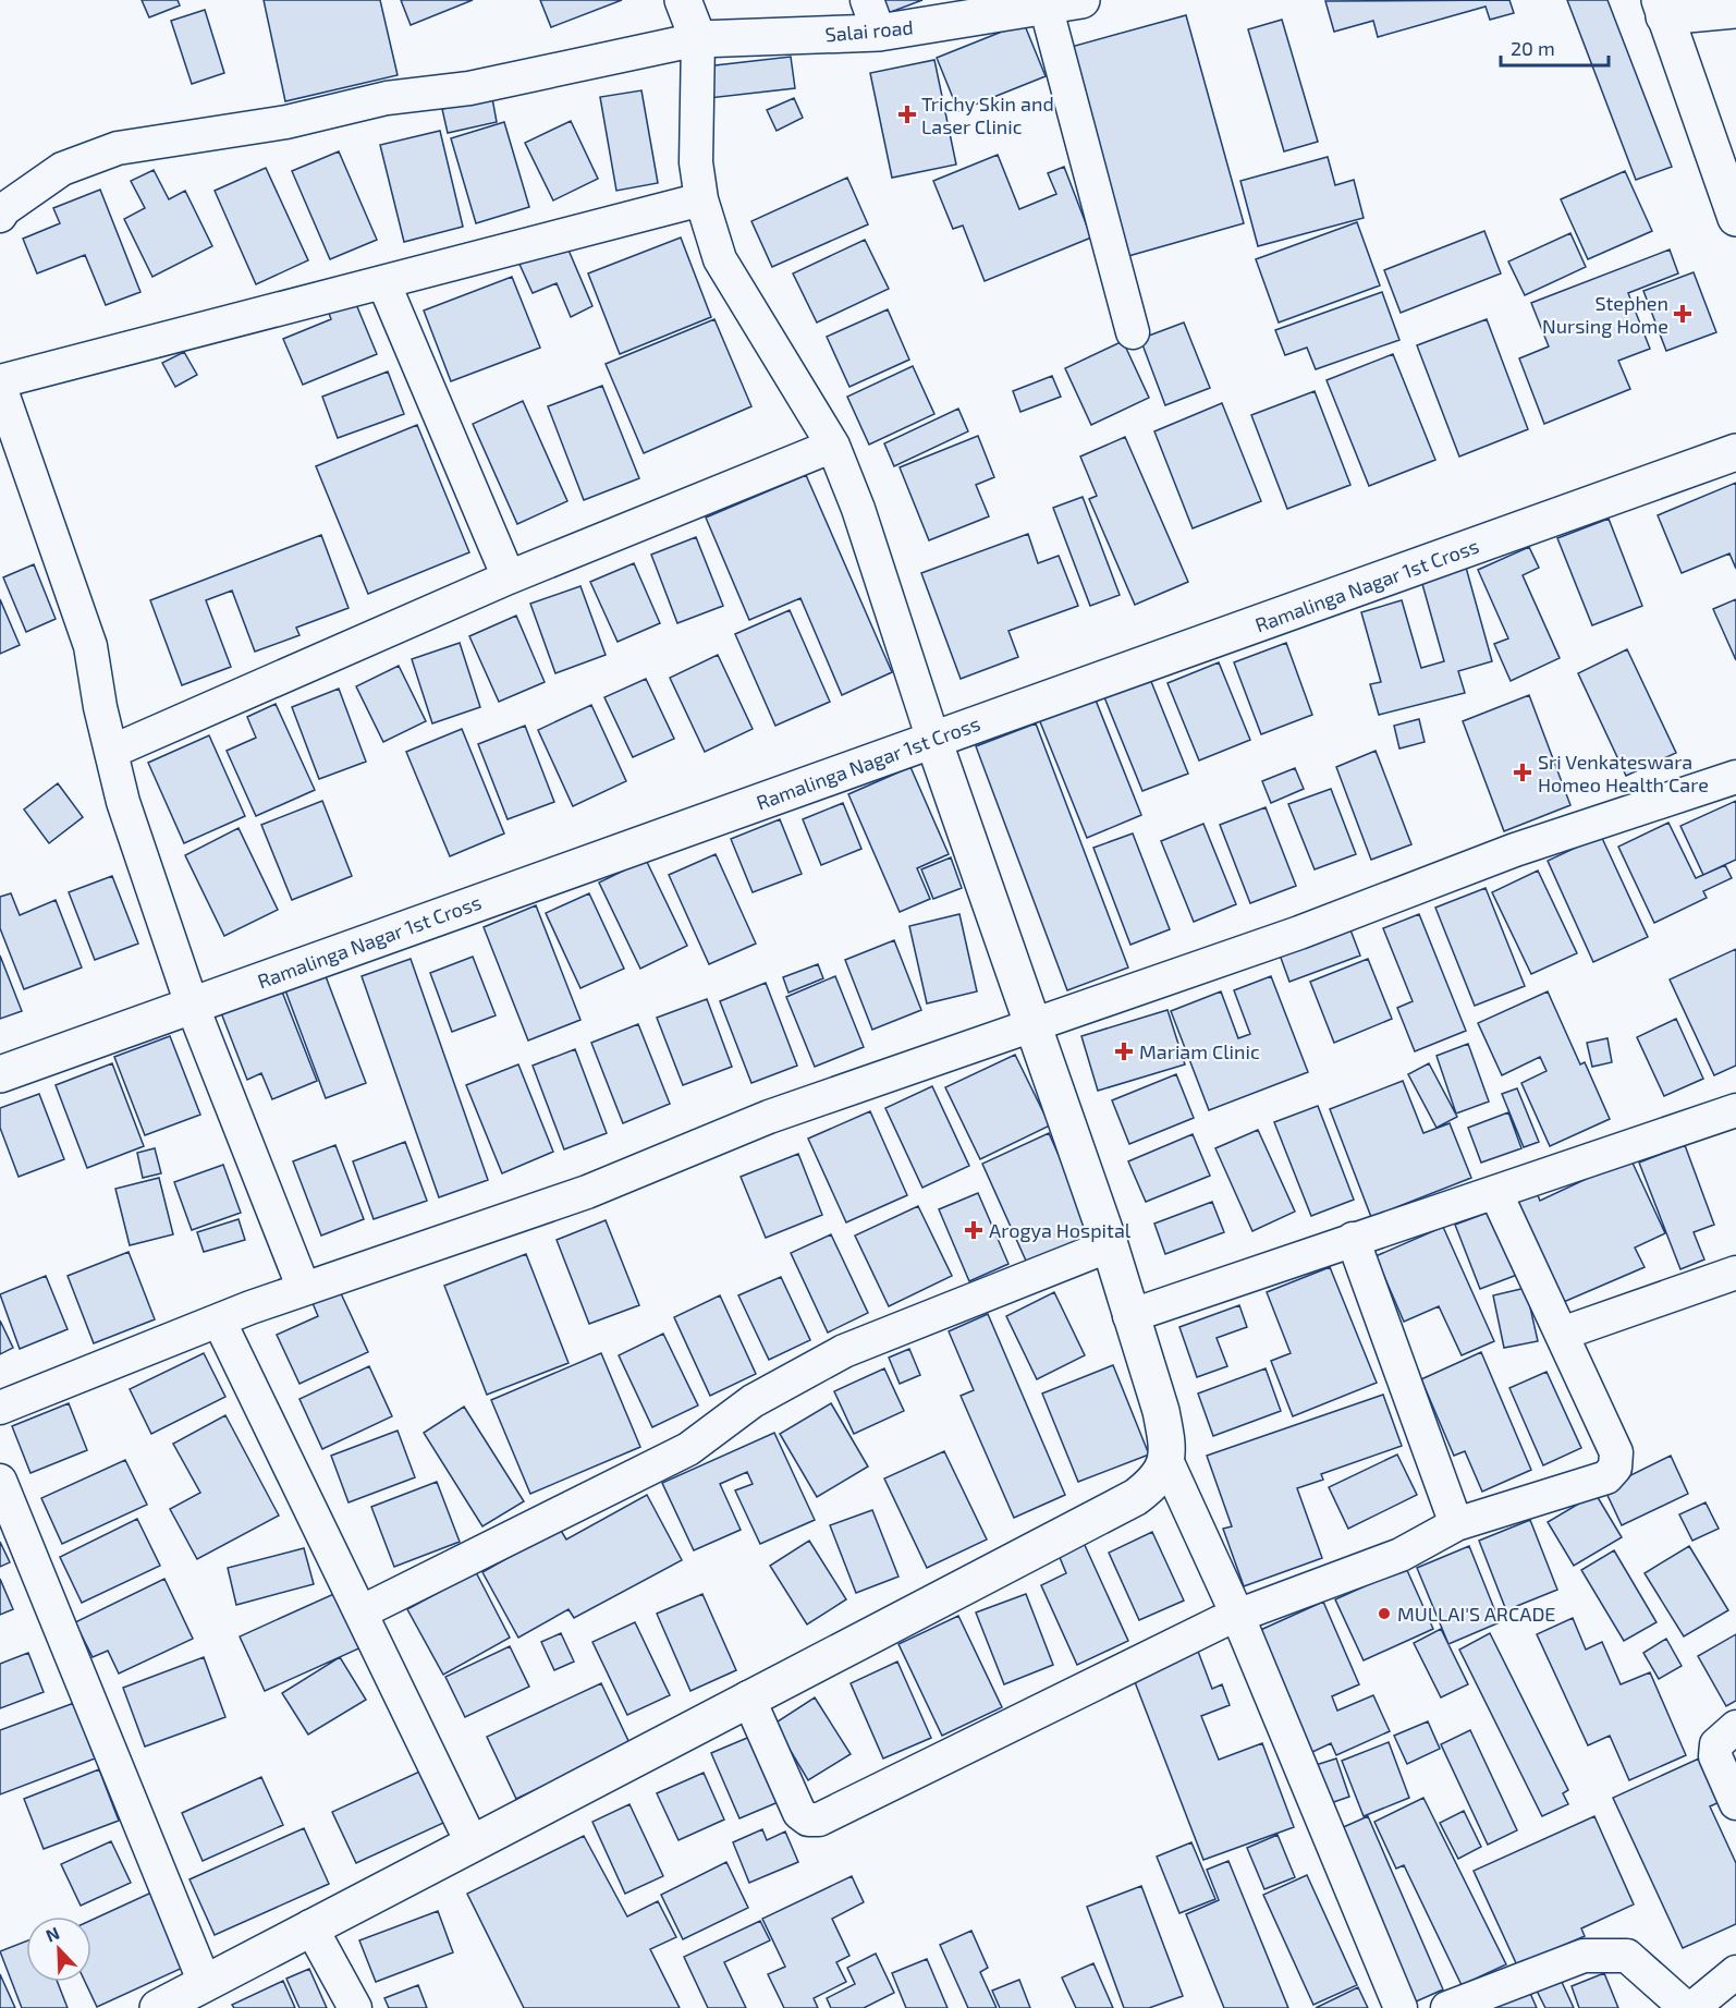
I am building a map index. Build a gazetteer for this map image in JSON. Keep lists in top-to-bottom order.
{
  "streets": {
    "street": ["Salai road", "Ramalinga Nagar 1st Cross"]
  },
  "places": {
    "health": [
      "Trichy Skin and Laser Clinic",
      "Stephen Nursing Home",
      "Sri Venkateswara Homeo Health Care",
      "Mariam Clinic",
      "Arogya Hospital"
    ],
    "other": ["MULLAI'S ARCADE"]
  },
  "scale_bar": "20 m",
  "north": "top left"
}
